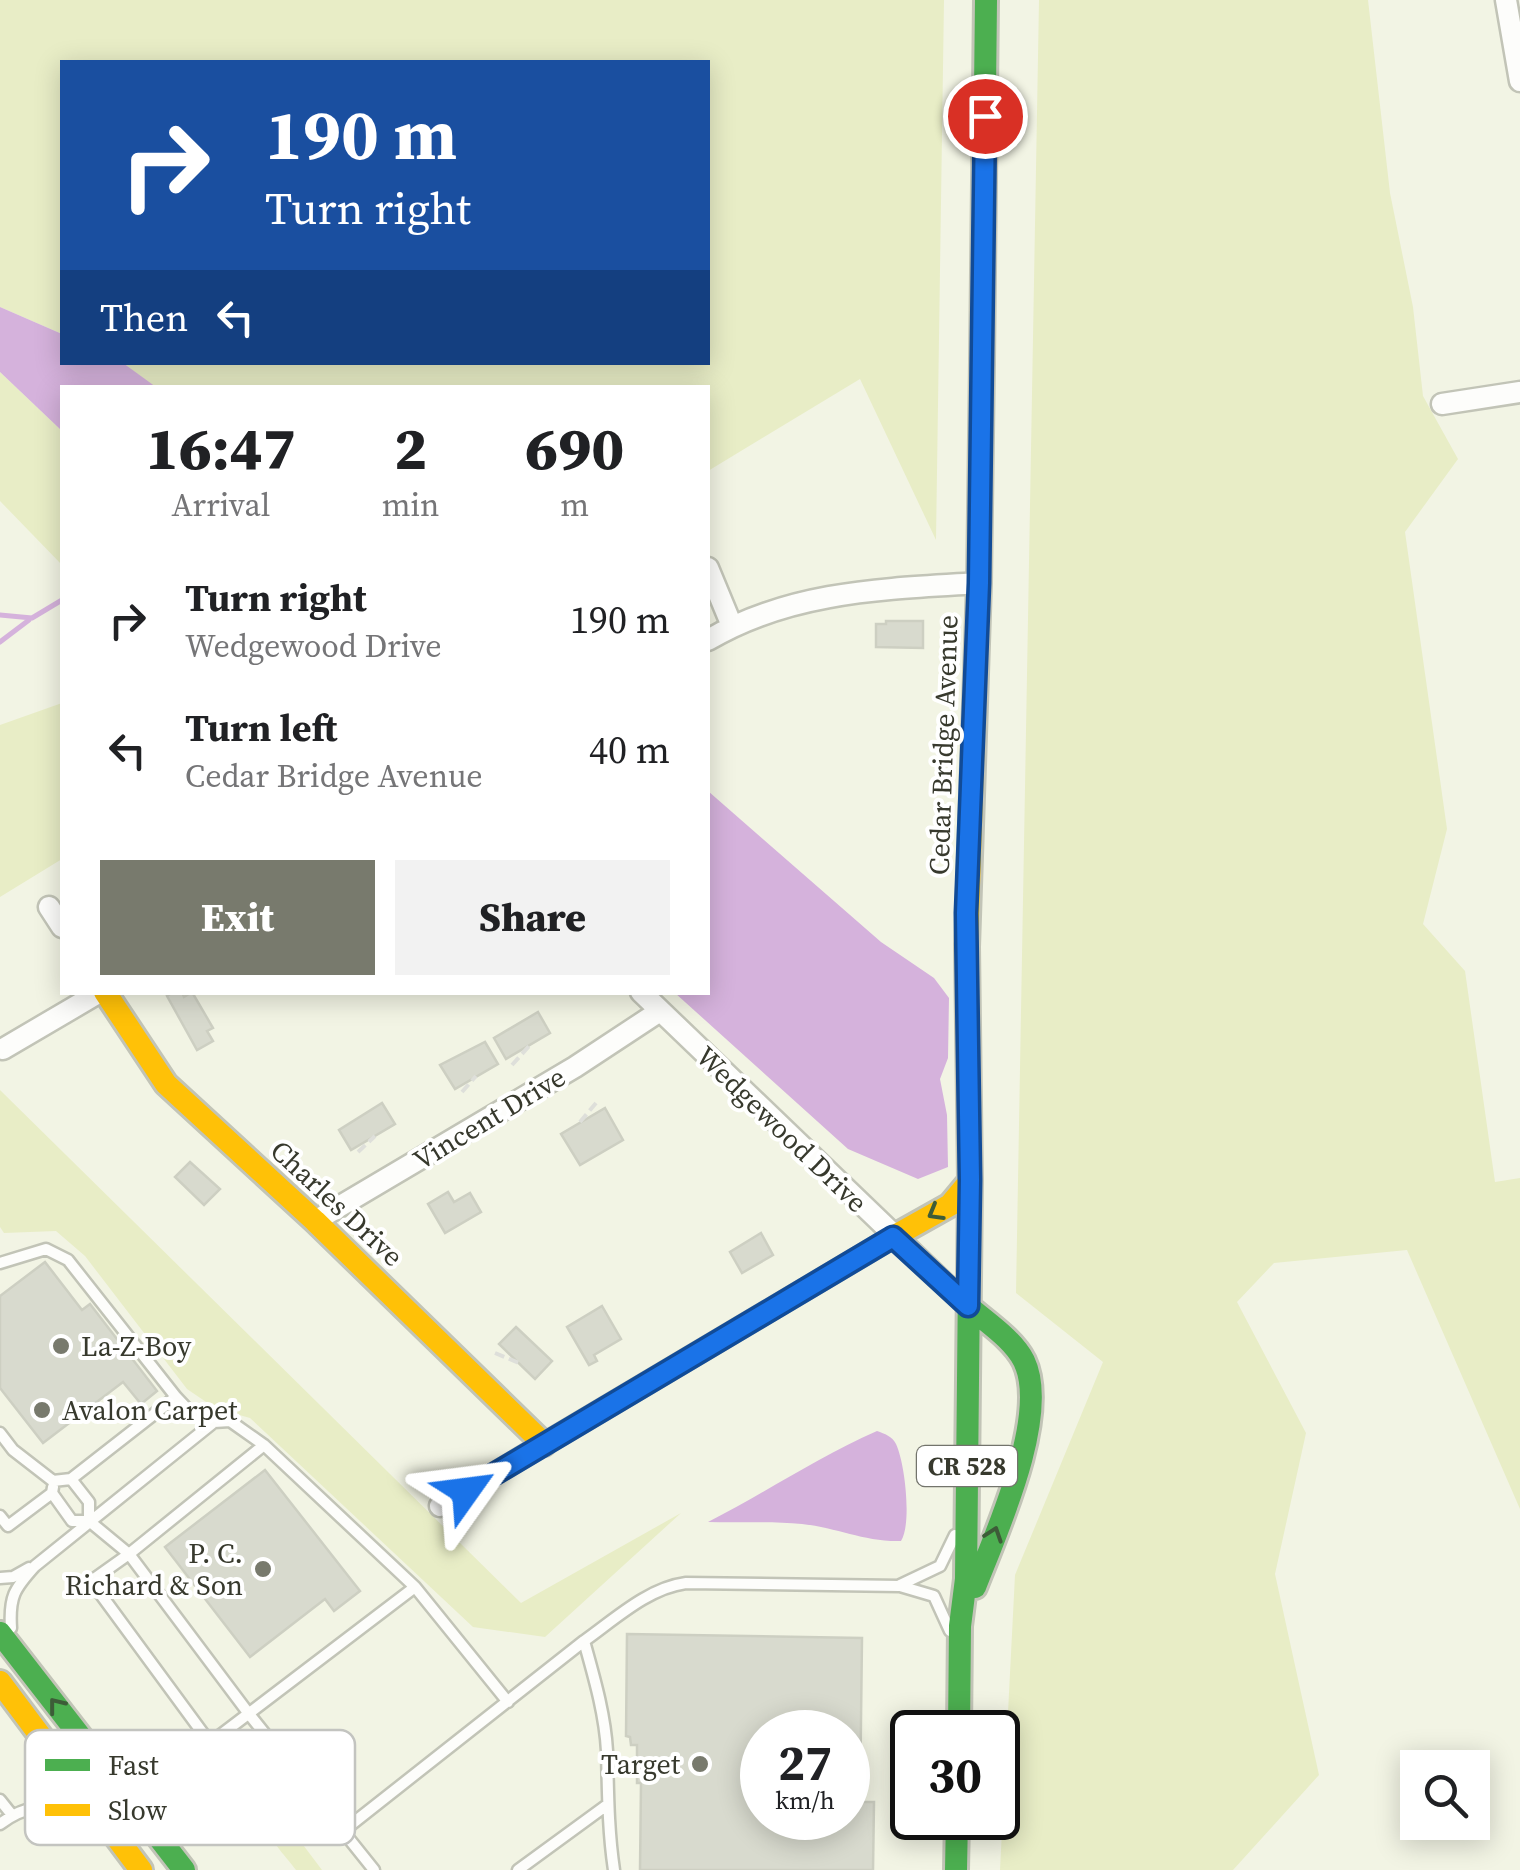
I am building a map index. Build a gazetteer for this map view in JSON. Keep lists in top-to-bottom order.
{
  "streets": {
    "main road": ["Cedar Bridge Avenue", "Charles Drive", "CR 528"],
    "street": ["Vincent Drive", "Wedgewood Drive"]
  },
  "crossings": [
    ["Cedar Bridge Avenue", "Wedgewood Drive"],
    ["Vincent Drive", "Wedgewood Drive"],
    ["Vincent Drive", "Charles Drive"]
  ],
  "places": [
    "La-Z-Boy",
    "Avalon Carpet",
    "P. C. Richard & Son",
    "Target"
  ],
  "legend": ["Fast", "Slow"],
  "page": {
    "turn": ["190 m", "Turn right"],
    "then": "Then",
    "eta": [
      "16:47",
      "Arrival",
      "2",
      "min",
      "690",
      "m"
    ],
    "list": [
      {
        "name": "Turn right",
        "note": "Wedgewood Drive",
        "value": "190 m"
      },
      {
        "name": "Turn left",
        "note": "Cedar Bridge Avenue",
        "value": "40 m"
      }
    ],
    "buttons": ["Exit", "Share"],
    "speed": "27 km/h",
    "limit": "30"
  }
}
